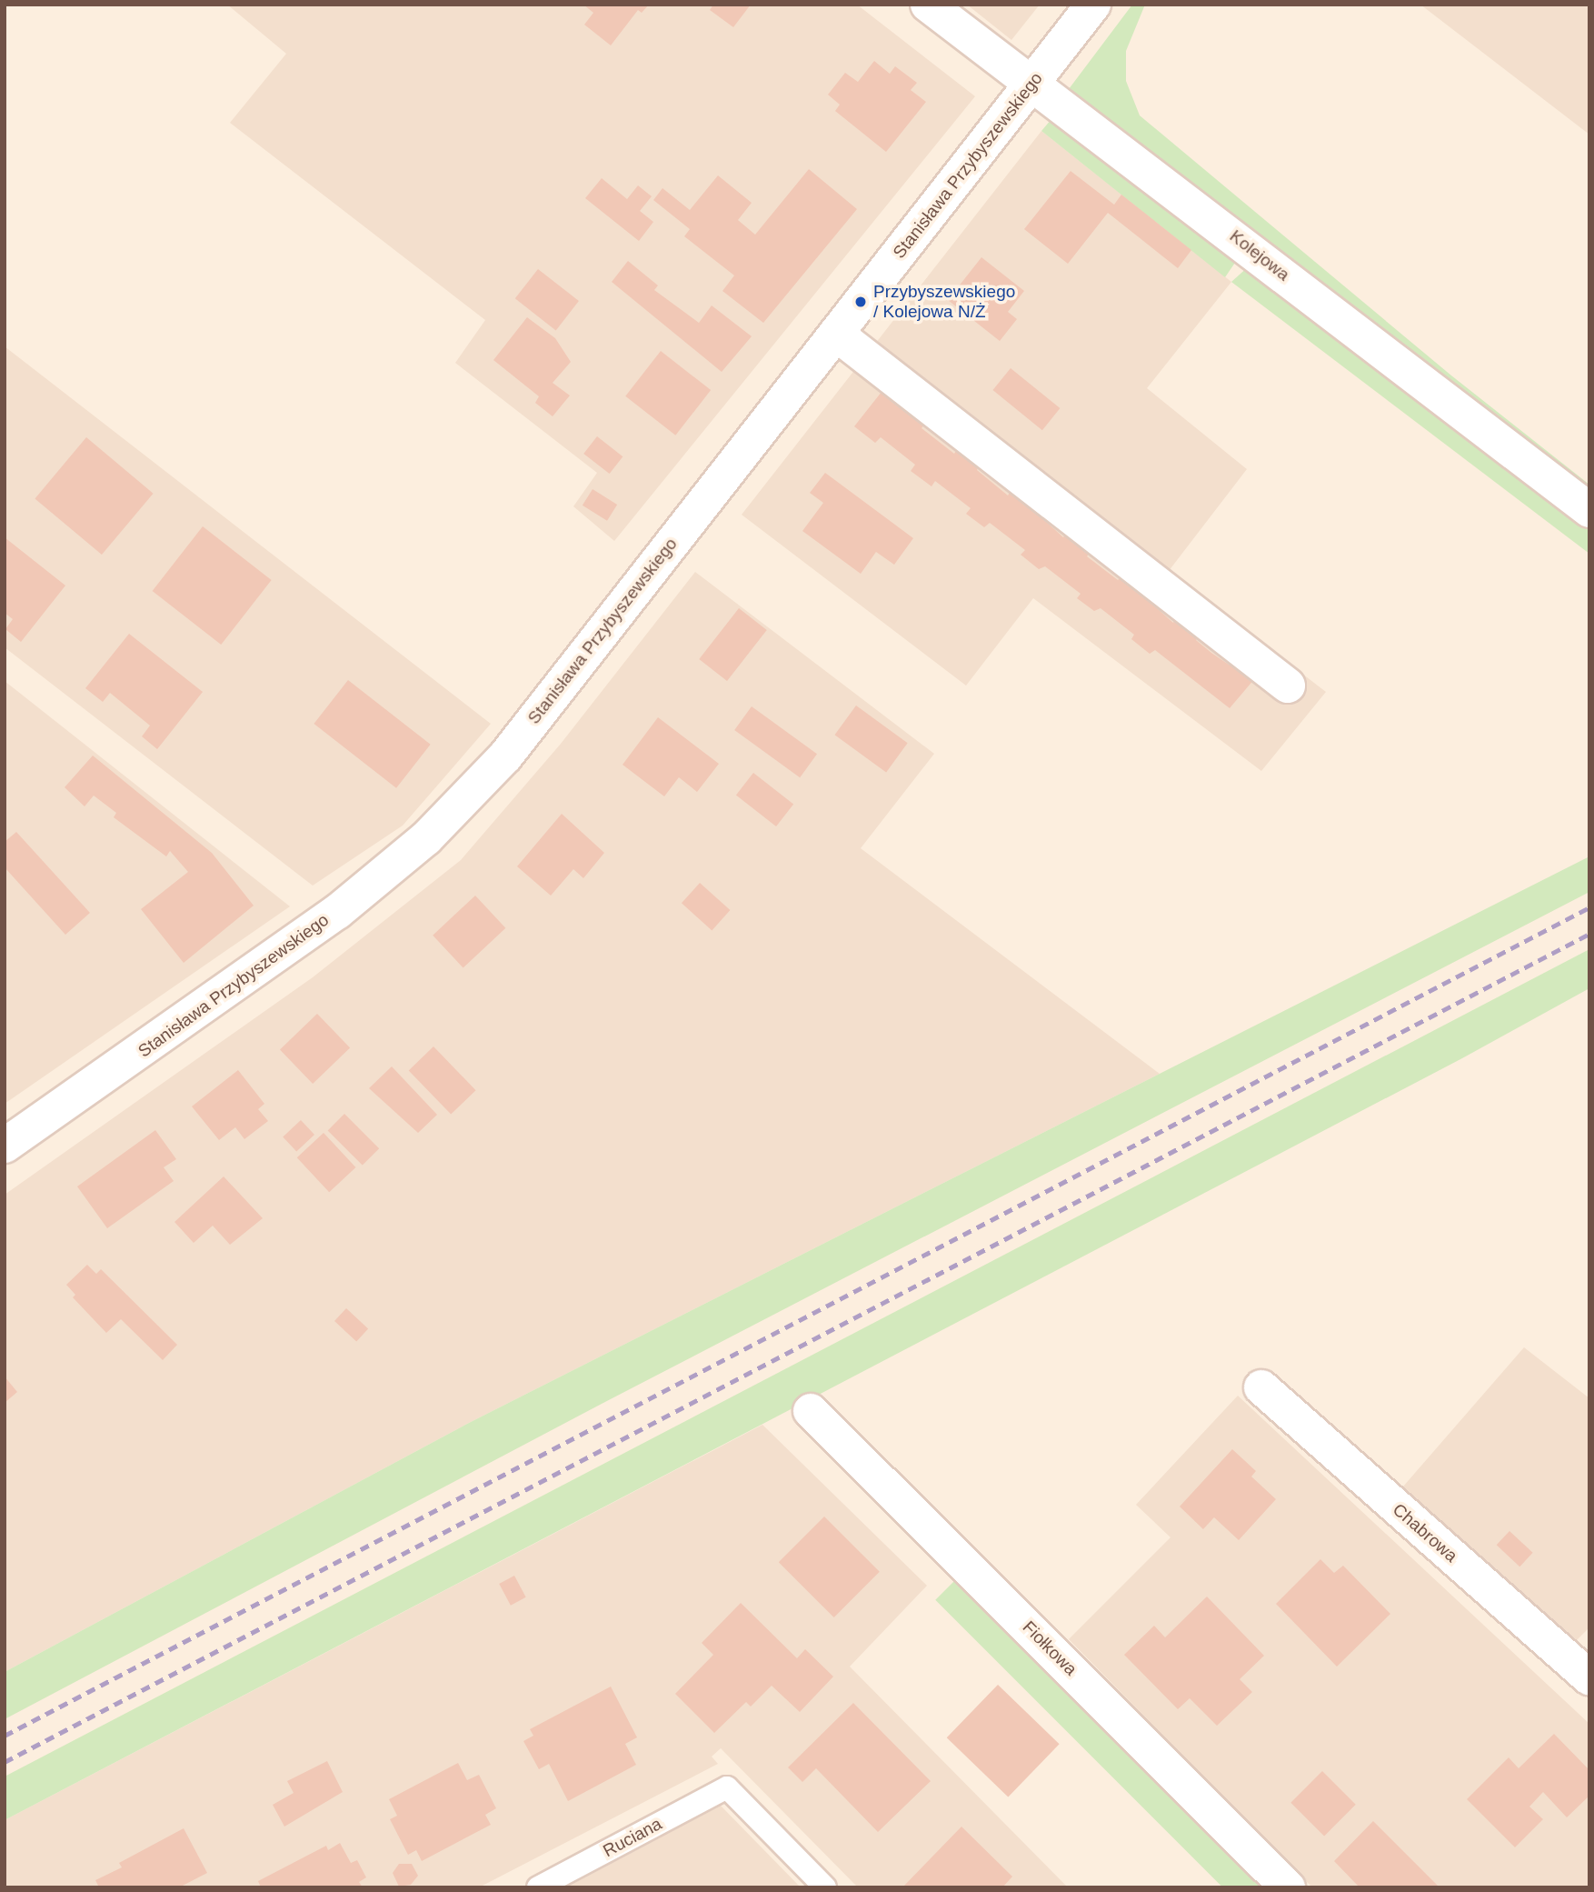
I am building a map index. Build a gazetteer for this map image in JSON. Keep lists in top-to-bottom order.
{
  "streets": {
    "street": [
      "Stanisława Przybyszewskiego",
      "Kolejowa",
      "Chabrowa",
      "Fiołkowa"
    ],
    "lane": ["Ruciana"]
  },
  "crossings": [
    ["Stanisława Przybyszewskiego", "Kolejowa"]
  ],
  "places": ["Przybyszewskiego / Kolejowa N/Ż"]
}
